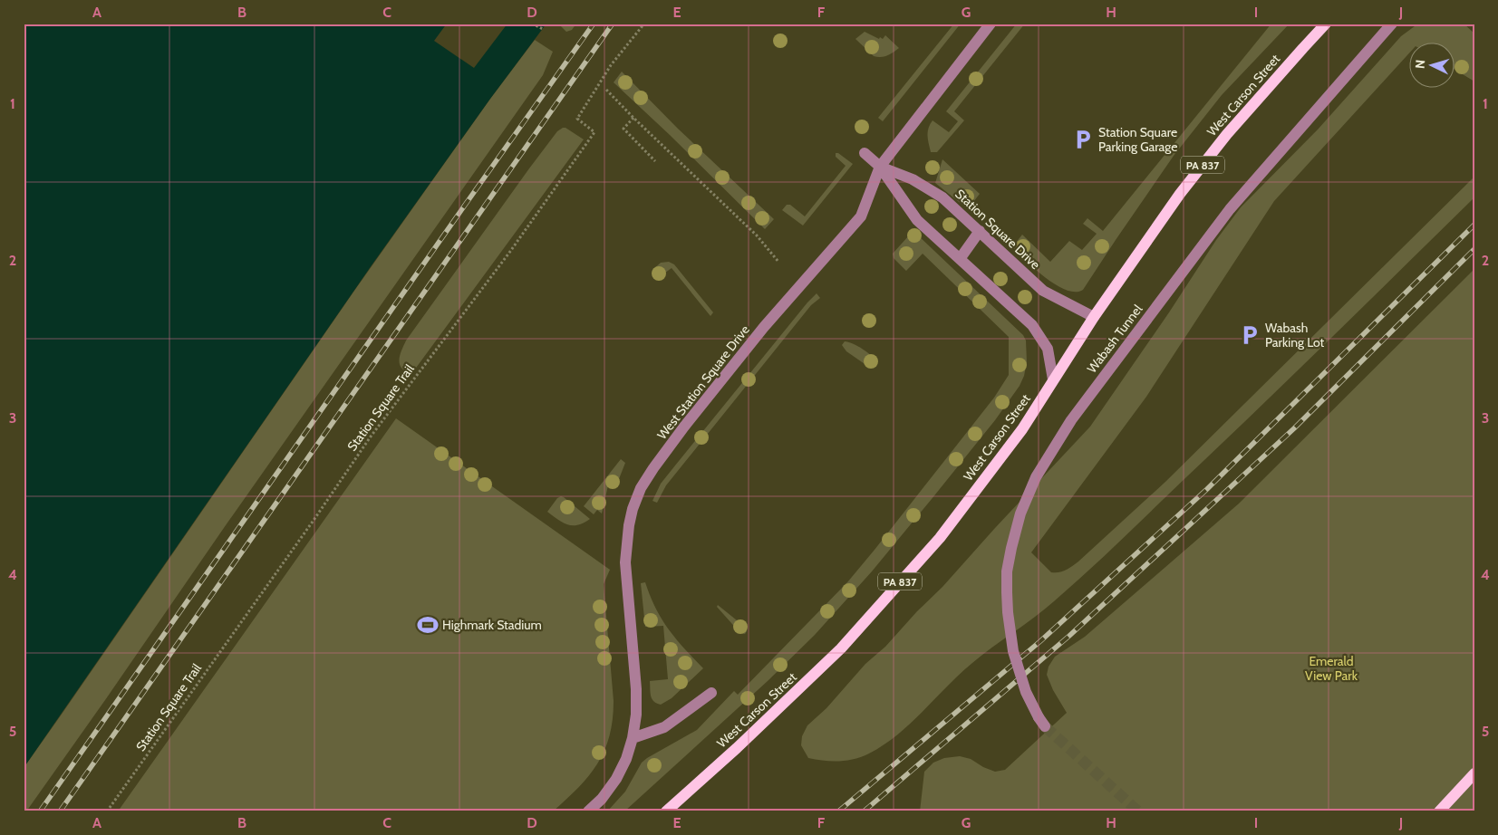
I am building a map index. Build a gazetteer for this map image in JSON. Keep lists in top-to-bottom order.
{
  "streets": {
    "main road": ["West Carson Street", "PA 837"],
    "street": ["Station Square Drive", "Wabash Tunnel", "West Station Square Drive"],
    "path": ["Station Square Trail"]
  },
  "crossings": [
    ["West Carson Street", "Station Square Drive"],
    ["Station Square Drive", "West Station Square Drive"]
  ],
  "parks": ["Emerald View Park"],
  "places": {
    "parking": ["Station Square Parking Garage", "Wabash Parking Lot"],
    "sports": ["Highmark Stadium"]
  },
  "north": "left",
  "grid": {
    "columns": [
      "A",
      "B",
      "C",
      "D",
      "E",
      "F",
      "G",
      "H",
      "I",
      "J"
    ],
    "rows": [
      "1",
      "2",
      "3",
      "4",
      "5"
    ]
  }
}
